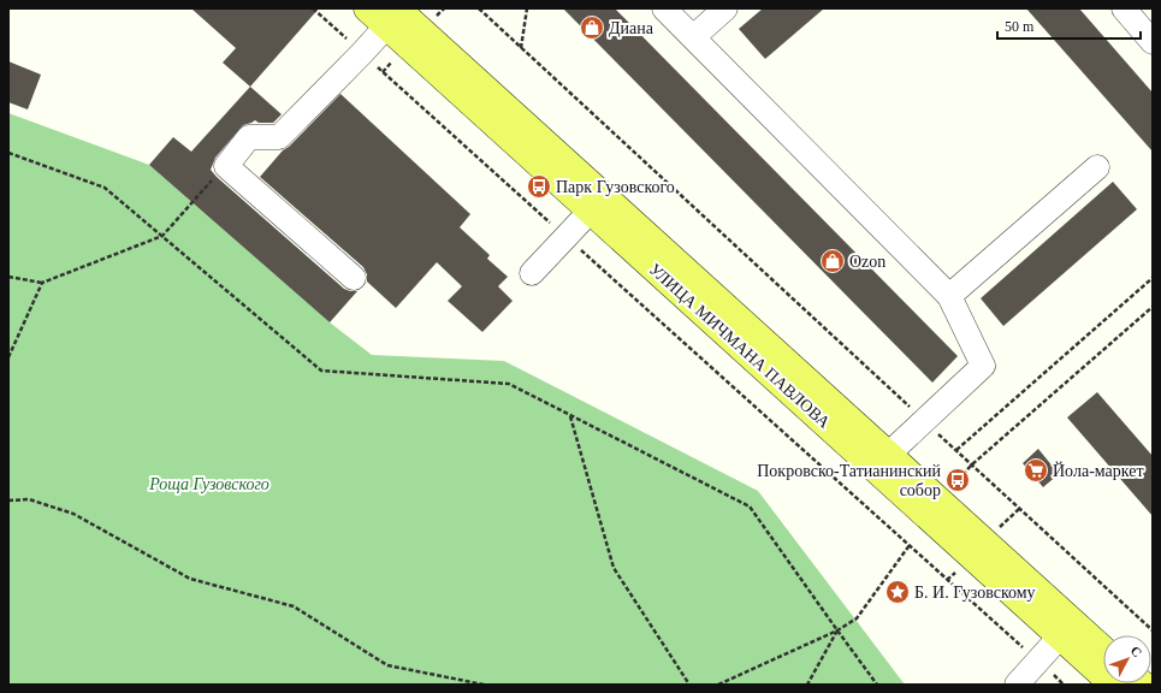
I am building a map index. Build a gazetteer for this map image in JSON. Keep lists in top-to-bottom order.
{
  "streets": {
    "main road": ["УЛИЦА МИЧМАНА ПАВЛОВА"]
  },
  "parks": ["Роща Гузовского"],
  "places": {
    "shop": ["Диана", "Ozon"],
    "bus stop": ["Парк Гузовского", "Покровско-Татианинский собор"],
    "supermarket": ["Йола-маркет"],
    "place": ["Б. И. Гузовскому"]
  },
  "scale_bar": "50 m",
  "north": "top right"
}
